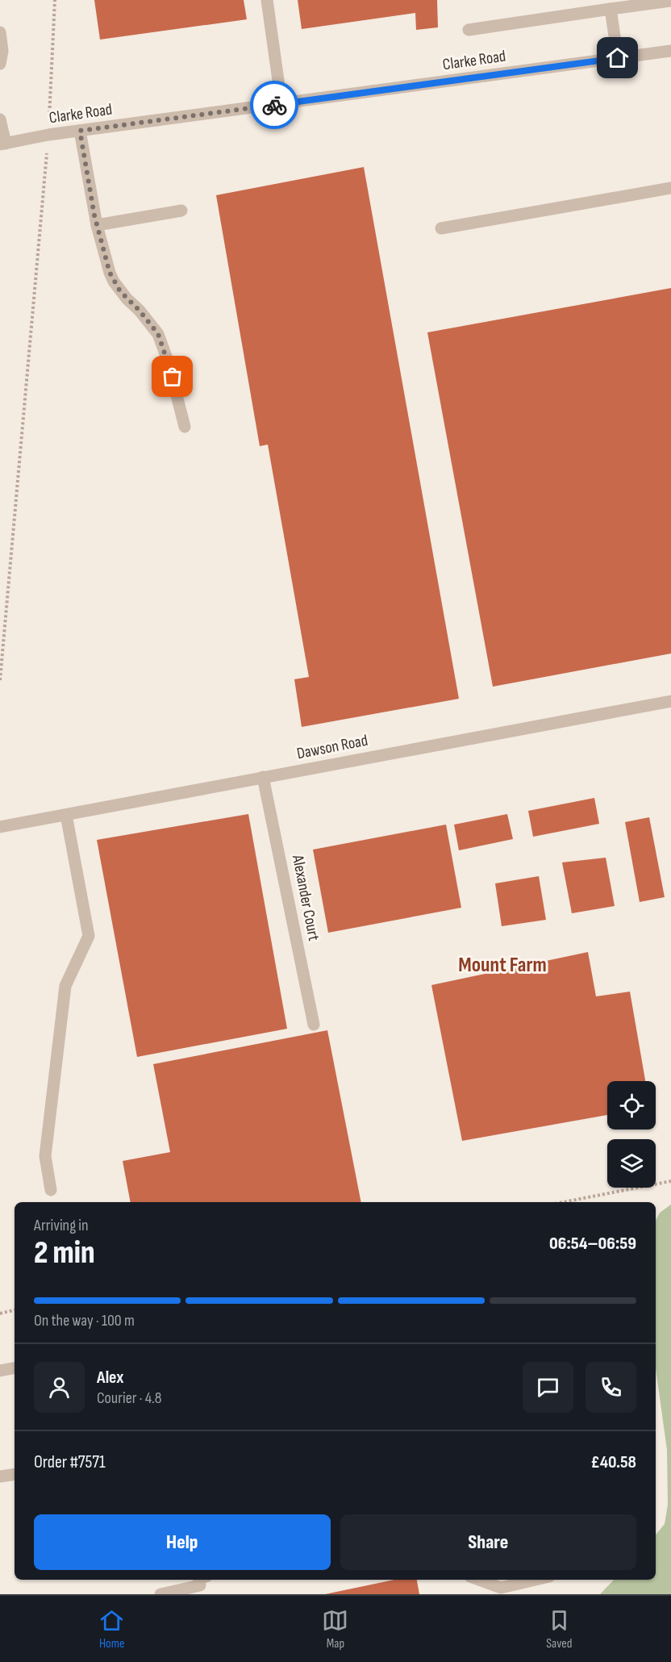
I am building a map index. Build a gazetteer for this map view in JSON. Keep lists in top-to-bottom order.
{
  "streets": {
    "street": ["Clarke Road", "Dawson Road", "Alexander Court"]
  },
  "crossings": [
    ["Dawson Road", "Alexander Court"]
  ],
  "districts": ["Mount Farm"],
  "page": {
    "heading": ["2 min", "Arriving in", "06:54–06:59"],
    "panel": [
      "Alex",
      "Courier · 4.8",
      "Order #7571",
      "£40.58"
    ],
    "bar": "On the way · 100 m",
    "buttons": ["Help", "Share"],
    "tabs": ["Home", "Map", "Saved"]
  }
}
